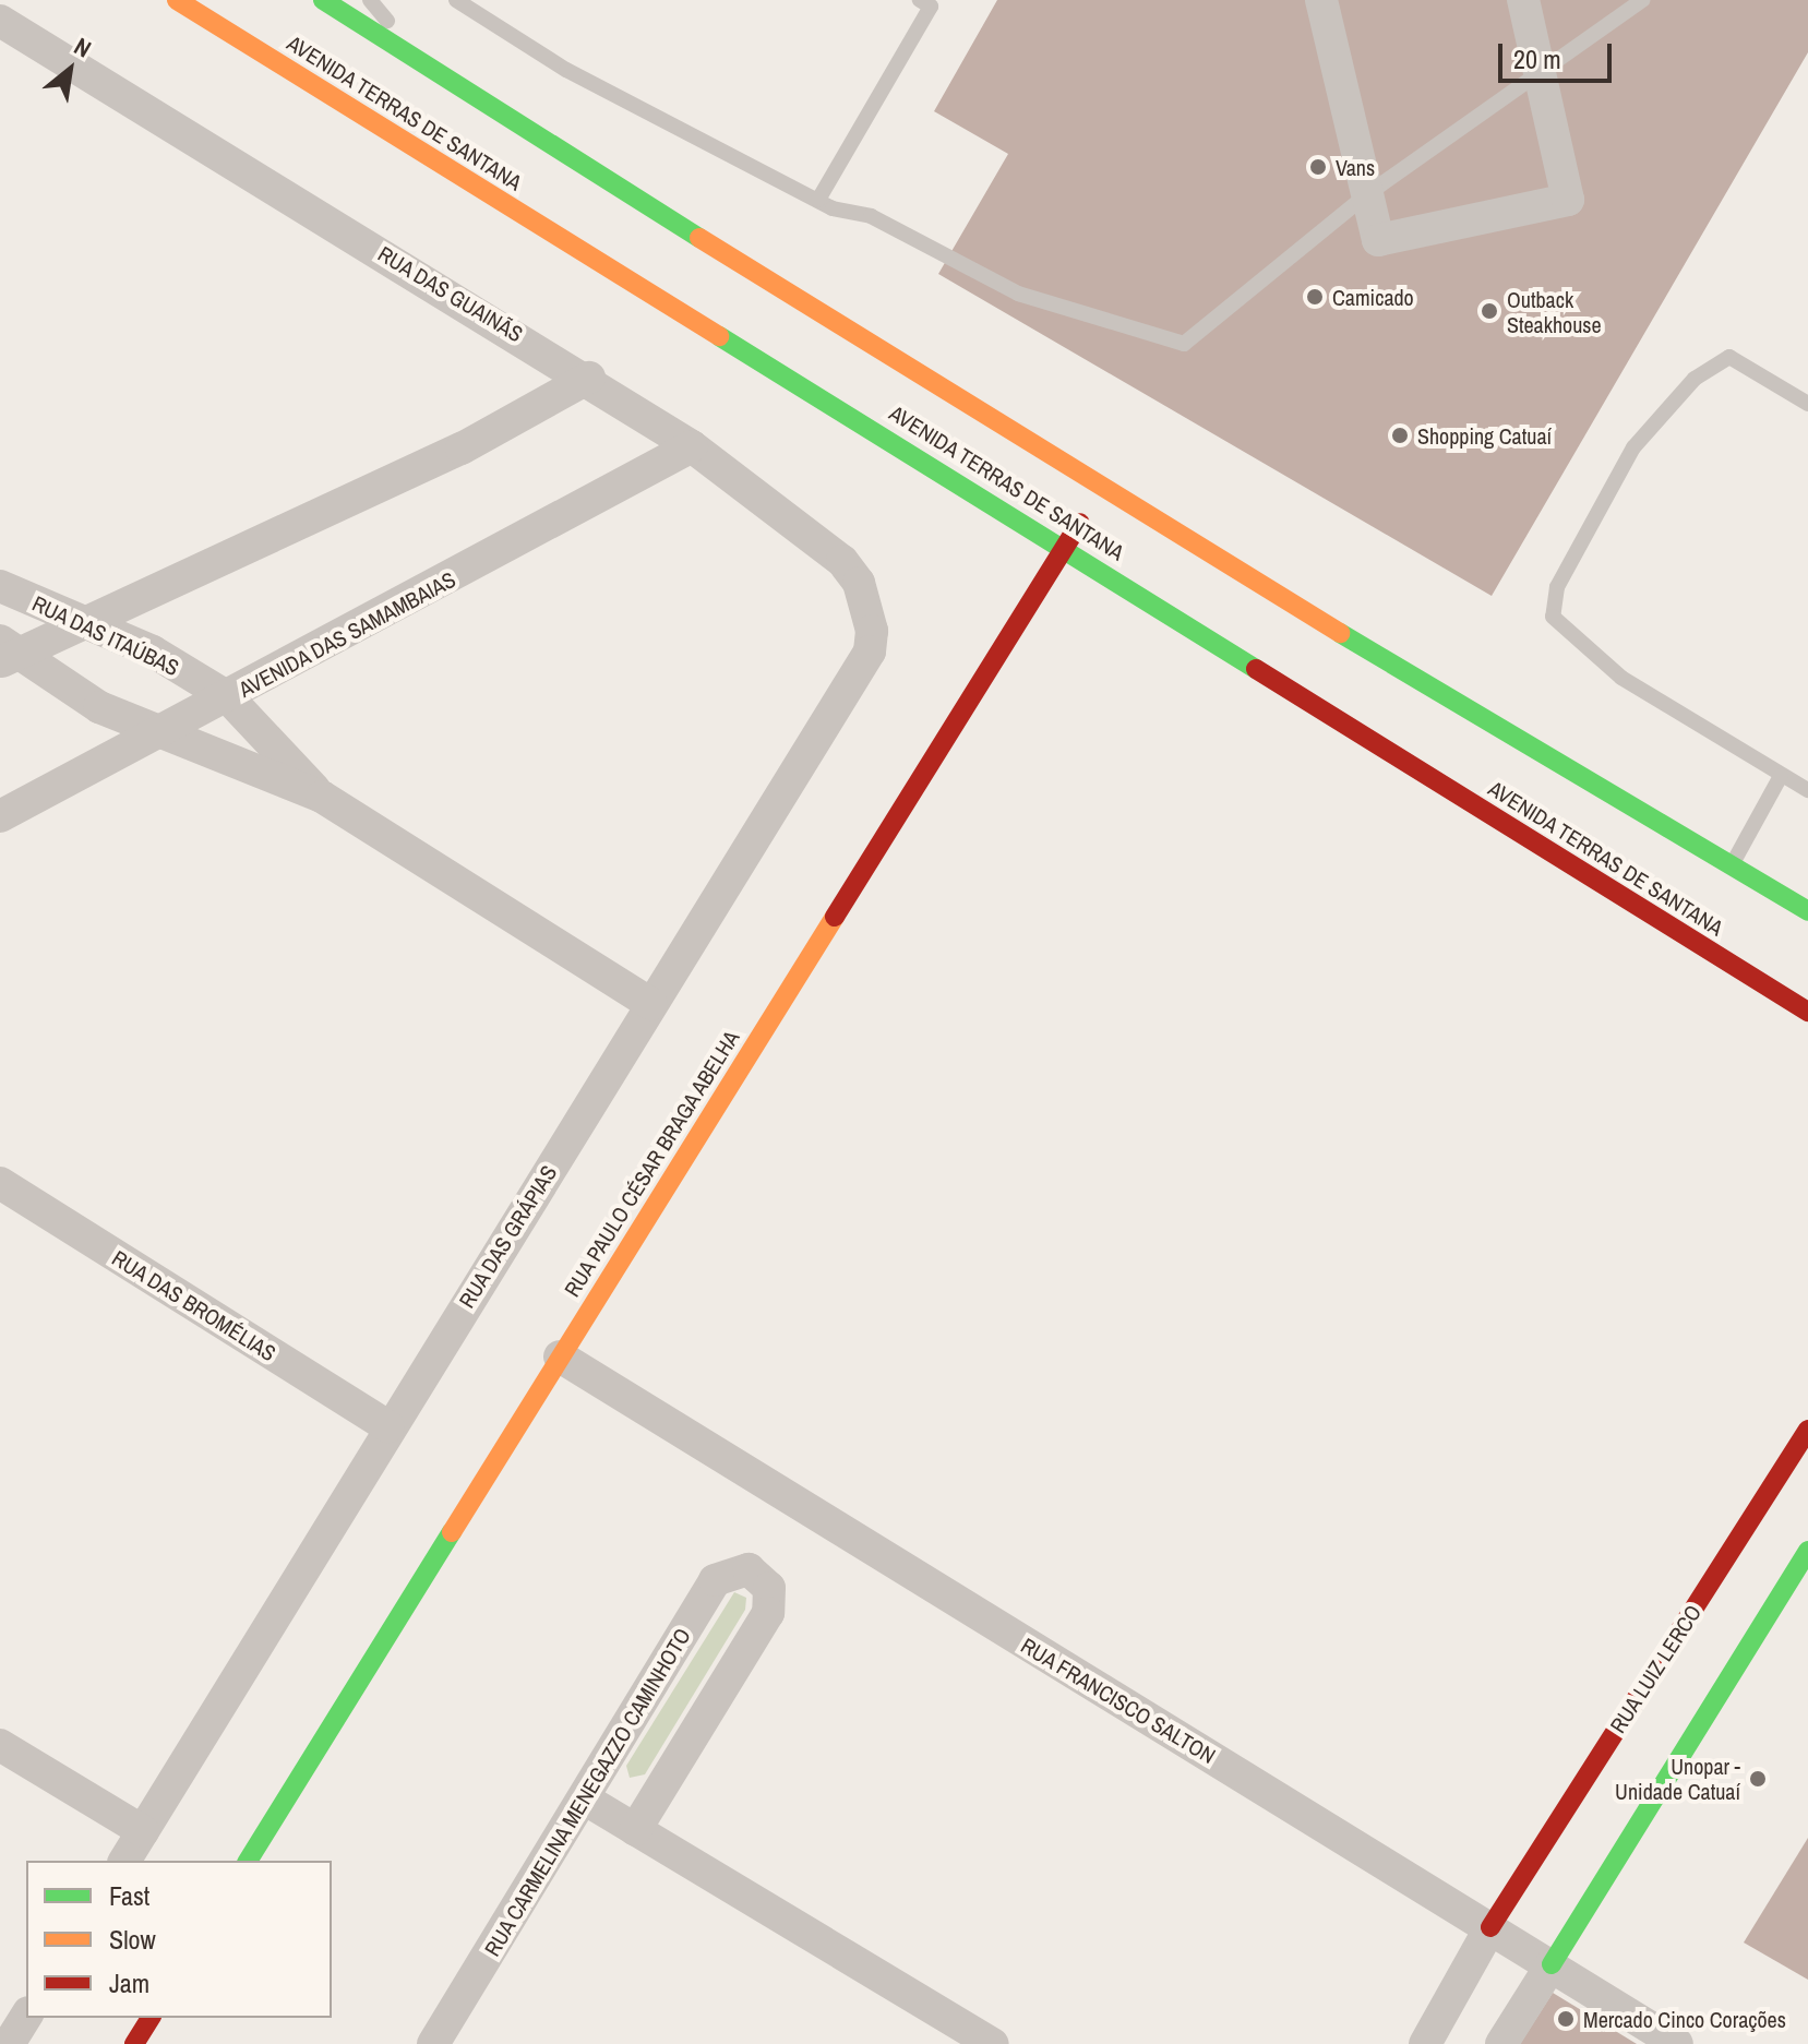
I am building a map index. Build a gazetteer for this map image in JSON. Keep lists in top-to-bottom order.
{
  "streets": {
    "street": [
      "AVENIDA TERRAS DE SANTANA",
      "RUA DAS GUAINÃS",
      "AVENIDA DAS SAMAMBAIAS",
      "RUA DAS ITAÚBAS",
      "RUA PAULO CÉSAR BRAGA ABELHA",
      "RUA DAS GRÁPIAS",
      "RUA DAS BROMÉLIAS",
      "RUA LUIZ LERCO",
      "RUA FRANCISCO SALTON",
      "RUA CARMELINA MENEGAZZO CAMINHOTO"
    ]
  },
  "crossings": [
    ["AVENIDA TERRAS DE SANTANA", "RUA PAULO CÉSAR BRAGA ABELHA"],
    ["RUA DAS GUAINÃS", "AVENIDA DAS SAMAMBAIAS"],
    ["RUA DAS GUAINÃS", "RUA DAS GRÁPIAS"],
    ["AVENIDA DAS SAMAMBAIAS", "RUA DAS ITAÚBAS"],
    ["RUA DAS ITAÚBAS", "RUA DAS GRÁPIAS"],
    ["RUA PAULO CÉSAR BRAGA ABELHA", "RUA FRANCISCO SALTON"],
    ["RUA DAS GRÁPIAS", "RUA DAS BROMÉLIAS"],
    ["RUA LUIZ LERCO", "RUA FRANCISCO SALTON"]
  ],
  "places": [
    "Vans",
    "Camicado",
    "Outback Steakhouse",
    "Shopping Catuaí",
    "Unopar - Unidade Catuaí",
    "Mercado Cinco Corações"
  ],
  "legend": ["Fast", "Slow", "Jam"],
  "scale_bar": "20 m",
  "north": "top right"
}
